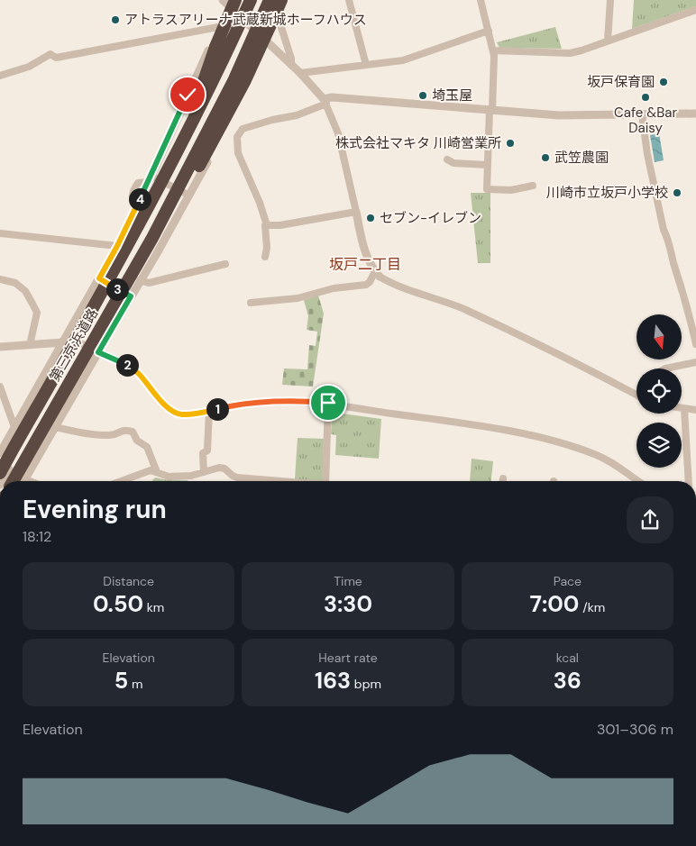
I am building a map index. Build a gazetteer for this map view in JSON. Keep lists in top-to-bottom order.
{
  "streets": {
    "highway": ["第三京浜道路"]
  },
  "districts": ["坂戸二丁目"],
  "places": [
    "アトラスアリーナ武蔵新城ホーフハウス",
    "坂戸保育園",
    "埼玉屋",
    "Cafe &Bar Daisy",
    "株式会社マキタ 川崎営業所",
    "武笠農園",
    "川崎市立坂戸小学校",
    "セブン-イレブン"
  ],
  "north": "bottom",
  "page": {
    "pins": [
      "4",
      "3",
      "2",
      "1"
    ],
    "heading": ["Evening run", "18:12"],
    "stats": [
      ["Distance", "0.50 km"],
      ["Time", "3:30"],
      ["Pace", "7:00 /km"],
      ["Elevation", "5 m"],
      ["Heart rate", "163 bpm"],
      ["kcal", "36"]
    ],
    "chart": ["Elevation", "301–306 m"]
  }
}
